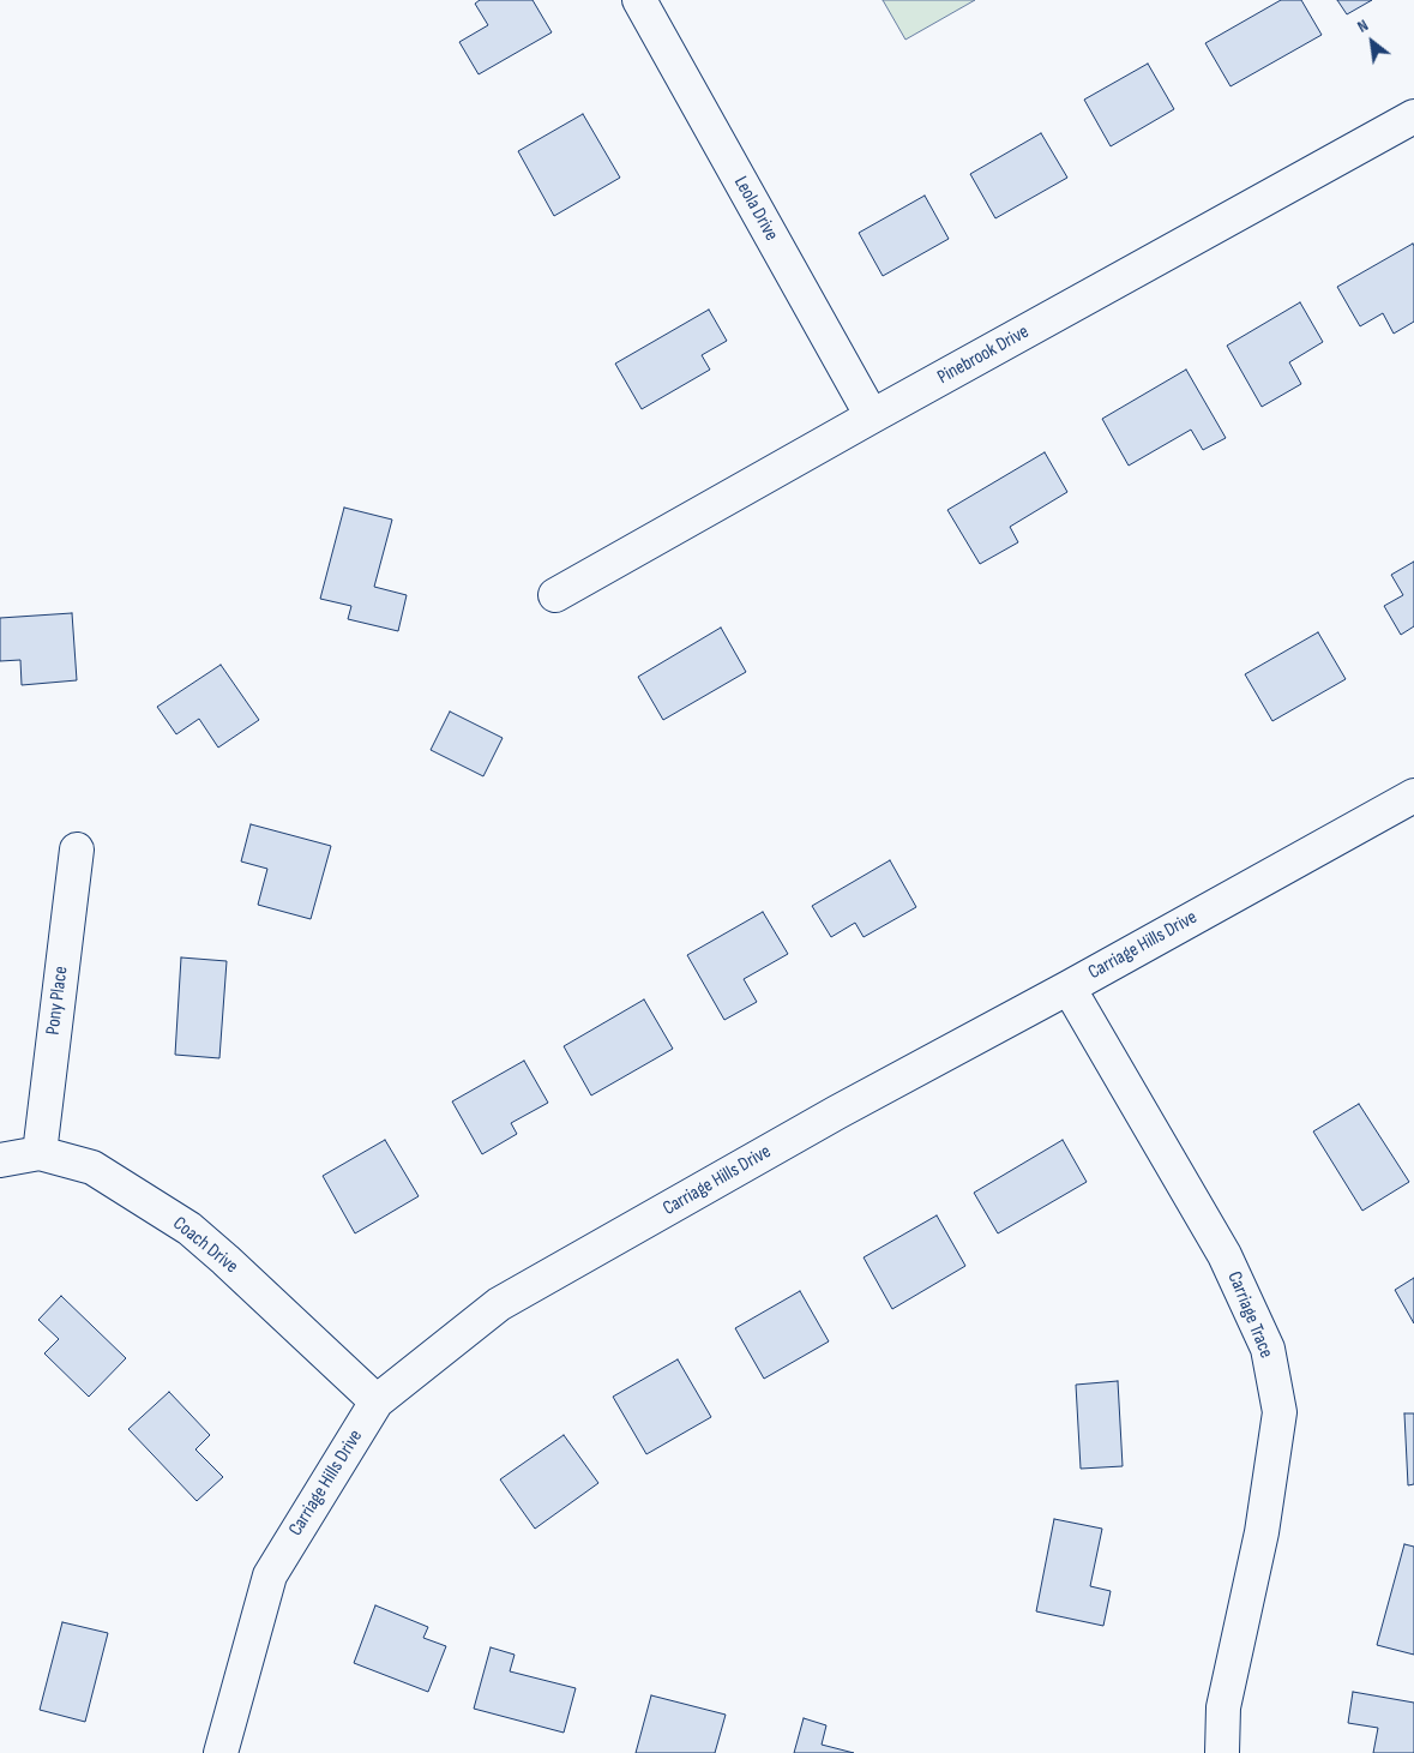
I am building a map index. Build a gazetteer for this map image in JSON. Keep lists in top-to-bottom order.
{
  "streets": {
    "street": [
      "Leola Drive",
      "Pinebrook Drive",
      "Carriage Hills Drive",
      "Pony Place",
      "Coach Drive",
      "Carriage Trace"
    ]
  },
  "crossings": [
    ["Leola Drive", "Pinebrook Drive"],
    ["Carriage Hills Drive", "Coach Drive"],
    ["Carriage Hills Drive", "Carriage Trace"],
    ["Pony Place", "Coach Drive"]
  ],
  "north": "top left"
}
